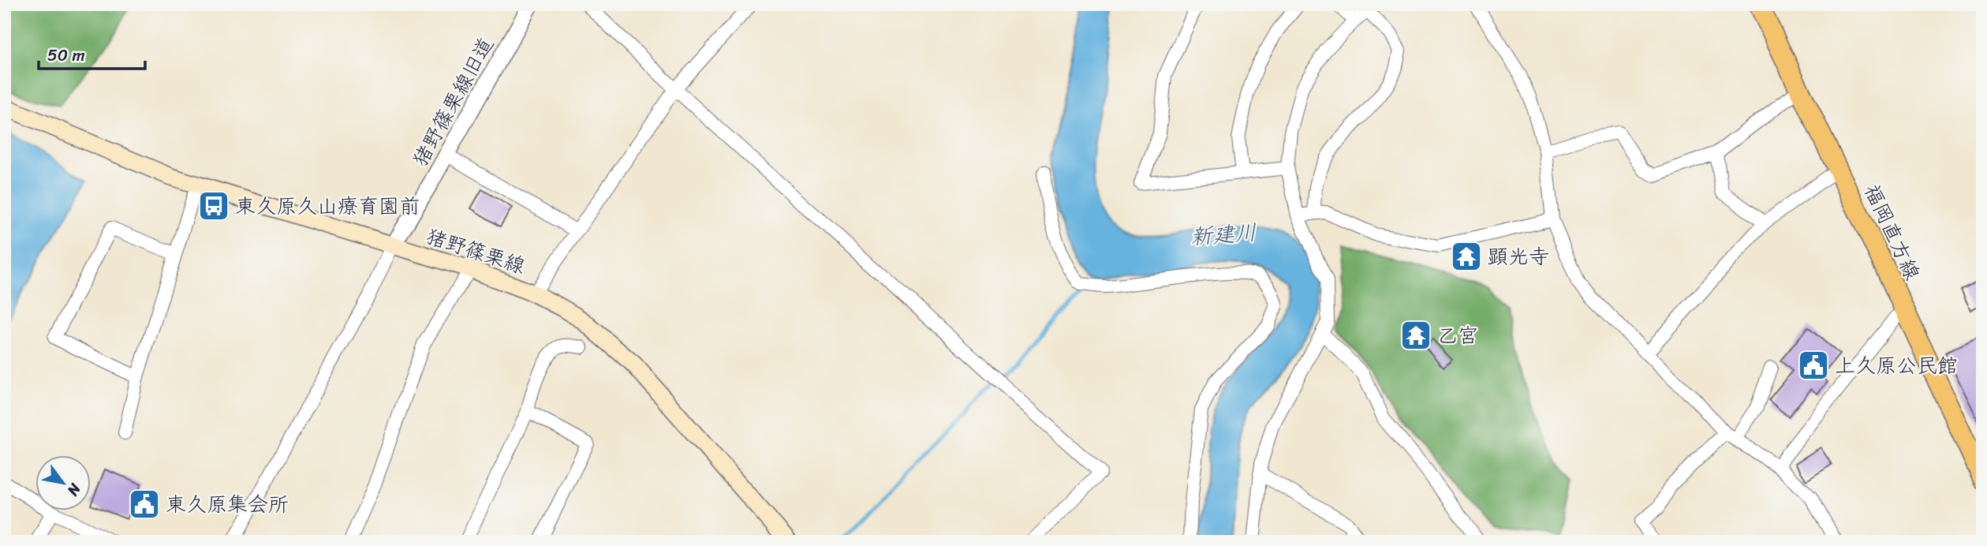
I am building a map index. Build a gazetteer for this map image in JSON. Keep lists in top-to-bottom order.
{
  "streets": {
    "main road": ["福岡直方線", "猪野篠栗線"],
    "street": ["猪野篠栗線旧道"]
  },
  "crossings": [
    ["猪野篠栗線旧道", "猪野篠栗線"]
  ],
  "water": ["新建川"],
  "places": {
    "bus stop": ["東久原久山療育園前"],
    "temple": ["顕光寺", "乙宮"],
    "public building": ["上久原公民館", "東久原集会所"]
  },
  "scale_bar": "50 m",
  "north": "bottom right"
}
